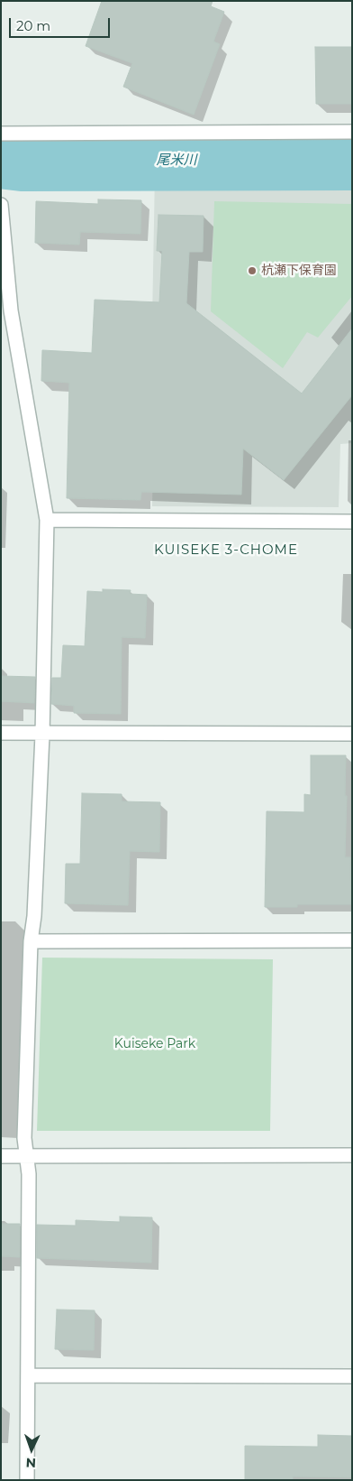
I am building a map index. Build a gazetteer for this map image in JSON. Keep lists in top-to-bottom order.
{
  "districts": ["KUISEKE 3-CHOME"],
  "water": ["尾米川"],
  "parks": ["Kuiseke Park"],
  "places": ["杭瀬下保育園"],
  "scale_bar": "20 m",
  "north": "bottom"
}
